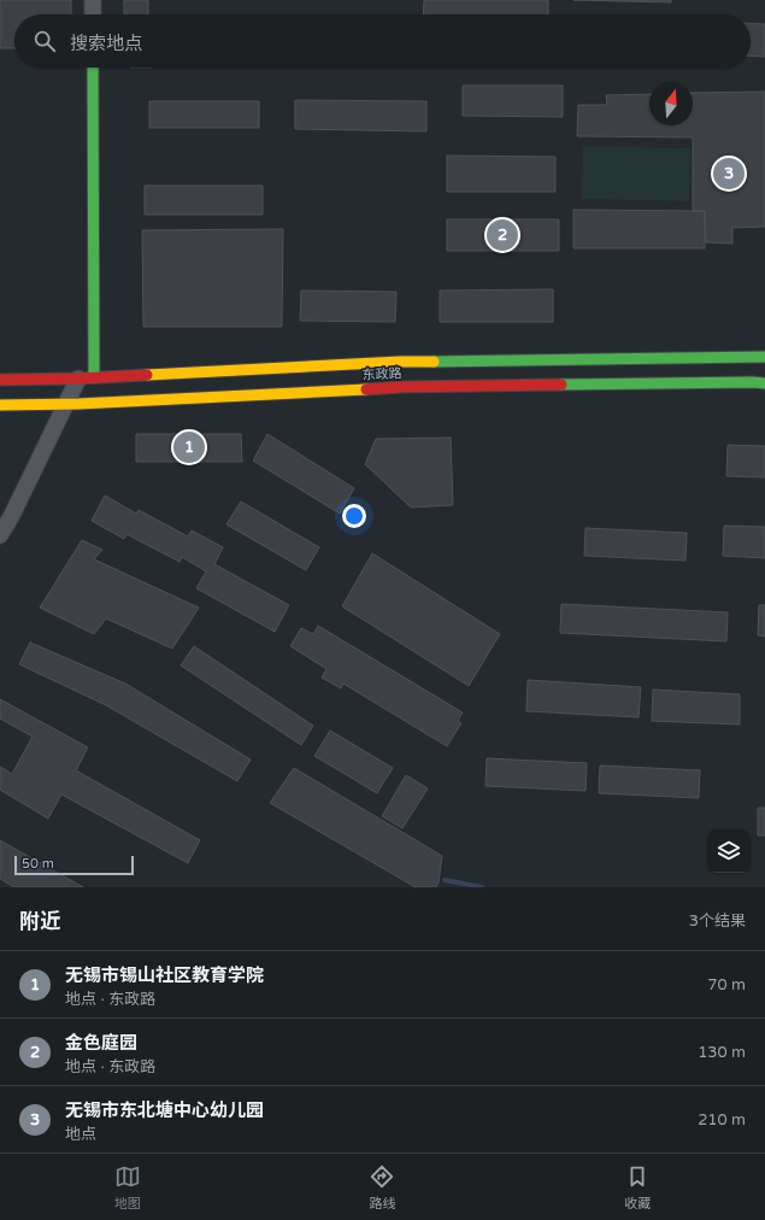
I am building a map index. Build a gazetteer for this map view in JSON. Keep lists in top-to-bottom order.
{
  "streets": {
    "main road": ["东政路"]
  },
  "scale_bar": "50 m",
  "north": "top",
  "page": {
    "search": "搜索地点",
    "pins": ["3", "2", "1"],
    "scale": "50 m",
    "heading": ["附近", "3个结果"],
    "list": [
      {
        "mark": "1",
        "name": "无锡市锡山社区教育学院",
        "note": "地点 · 东政路",
        "value": "70 m"
      },
      {
        "mark": "2",
        "name": "金色庭园",
        "note": "地点 · 东政路",
        "value": "130 m"
      },
      {
        "mark": "3",
        "name": "无锡市东北塘中心幼儿园",
        "note": "地点",
        "value": "210 m"
      }
    ],
    "nav": ["地图", "路线", "收藏"]
  }
}
